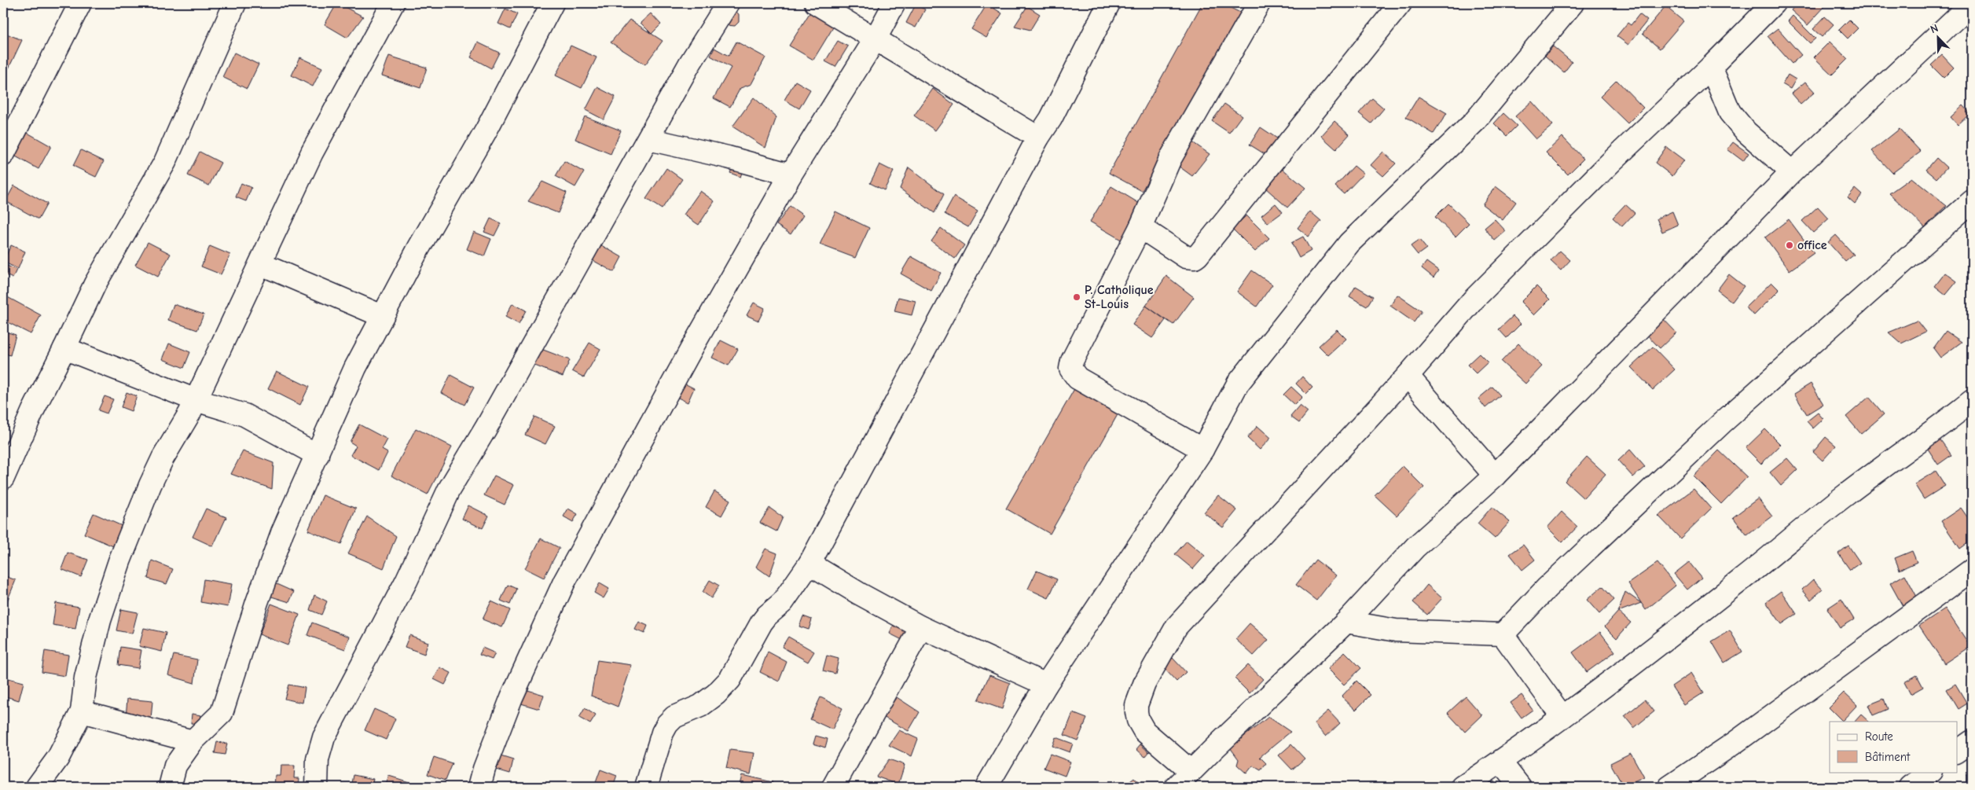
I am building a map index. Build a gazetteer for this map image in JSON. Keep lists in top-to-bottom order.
{
  "places": ["office", "P. Catholique St-Louis"],
  "legend": ["Route", "Bâtiment"],
  "north": "top left"
}
